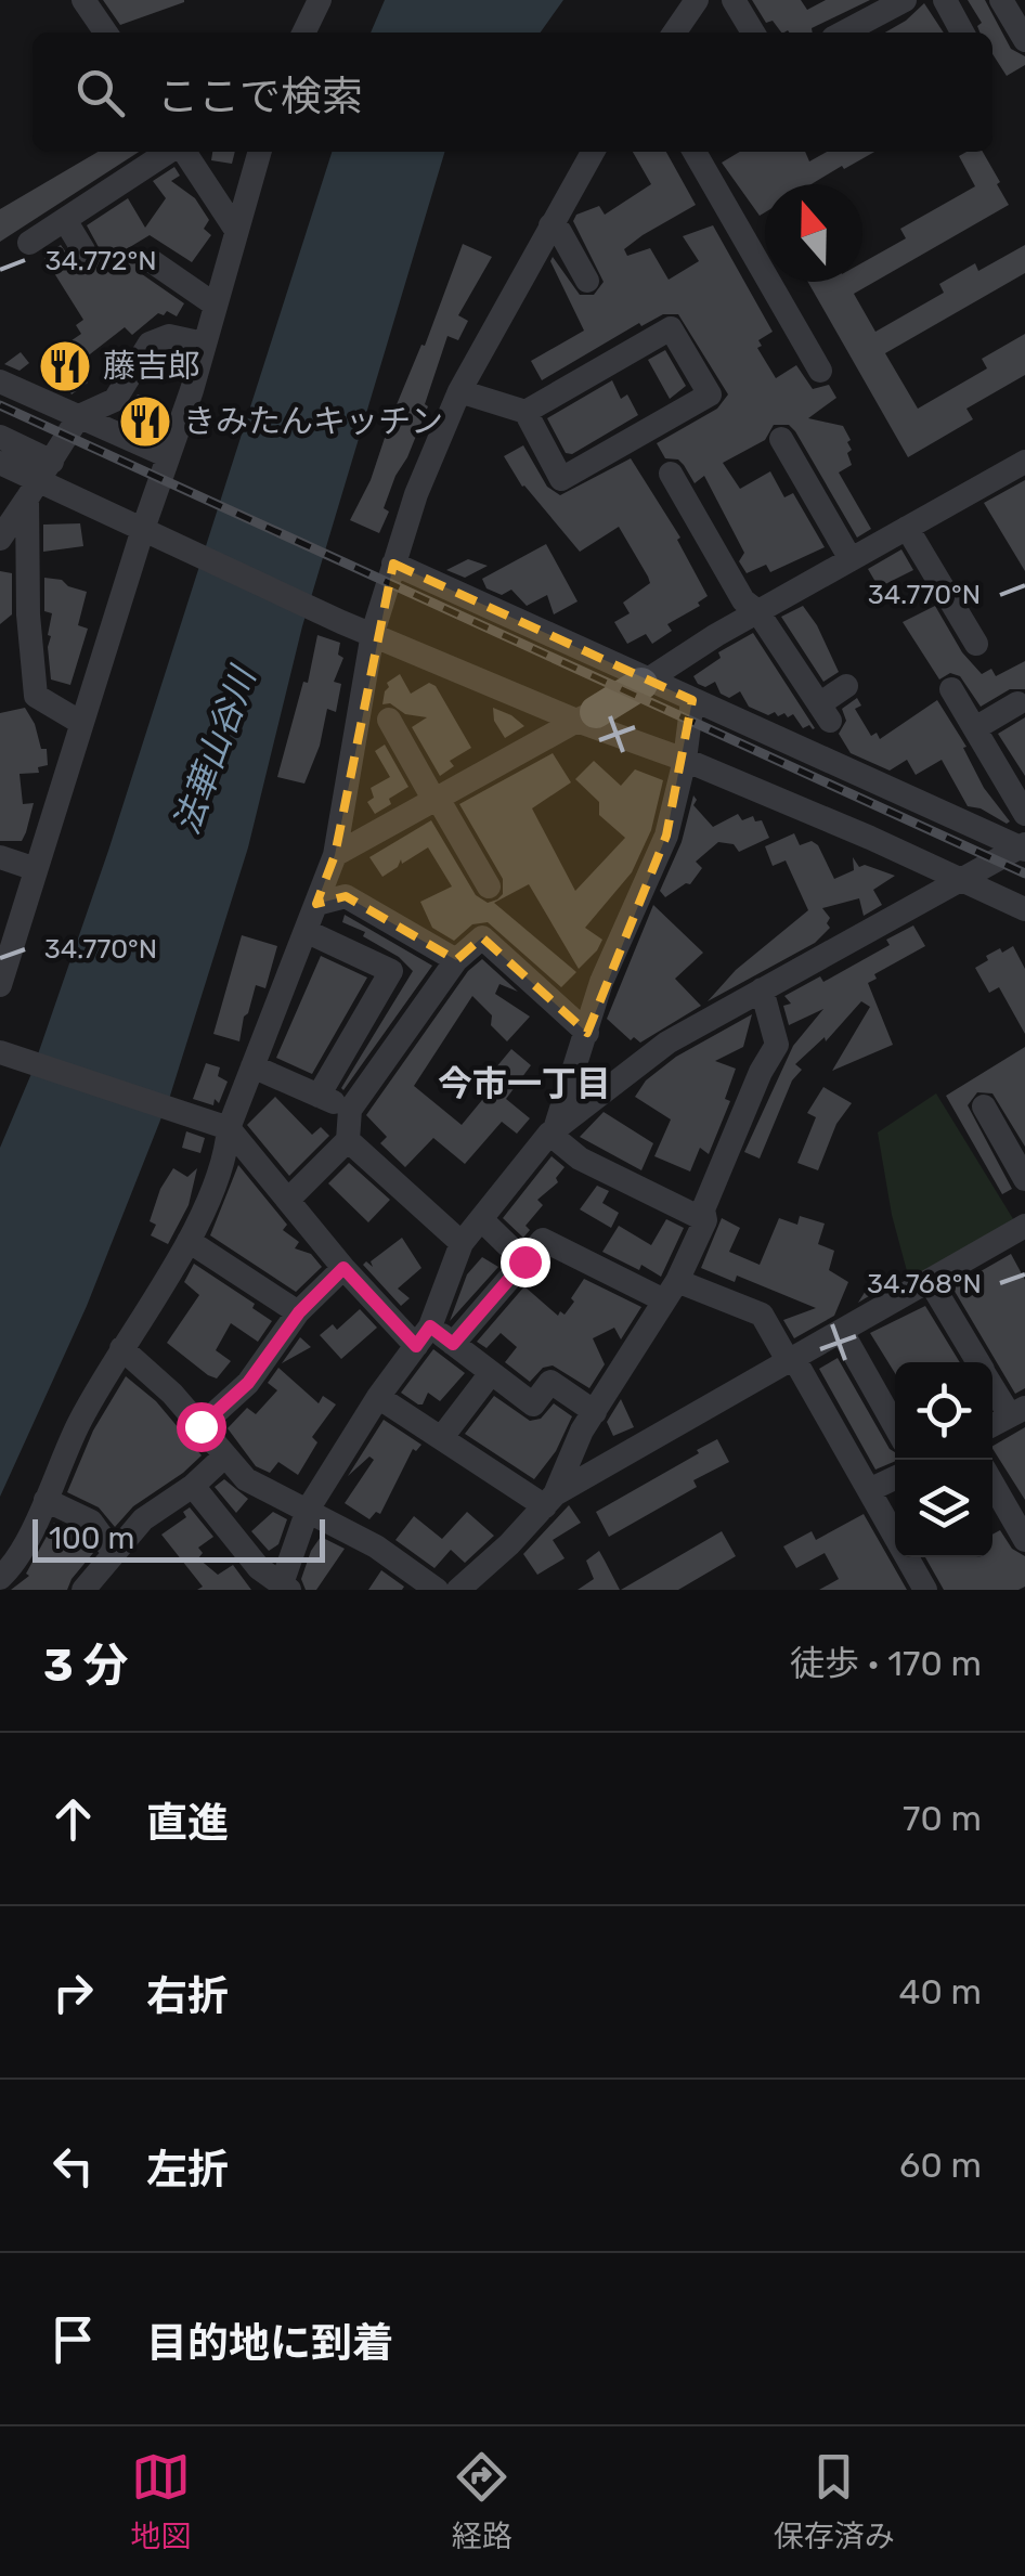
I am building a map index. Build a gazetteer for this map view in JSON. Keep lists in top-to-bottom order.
{
  "districts": ["今市一丁目"],
  "water": ["法華山谷川"],
  "places": {
    "restaurant": ["藤吉郎", "きみたんキッチン"]
  },
  "scale_bar": "100 m",
  "north": "top",
  "page": {
    "search": "ここで検索",
    "scale": "100 m",
    "heading": ["3 分", "徒歩 · 170 m"],
    "list": [
      ["直進", "70 m"],
      ["右折", "40 m"],
      ["左折", "60 m"],
      "目的地に到着"
    ],
    "nav": ["地図", "経路", "保存済み"]
  },
  "coordinates": ["34.772°N", "34.770°N", "34.768°N"]
}
